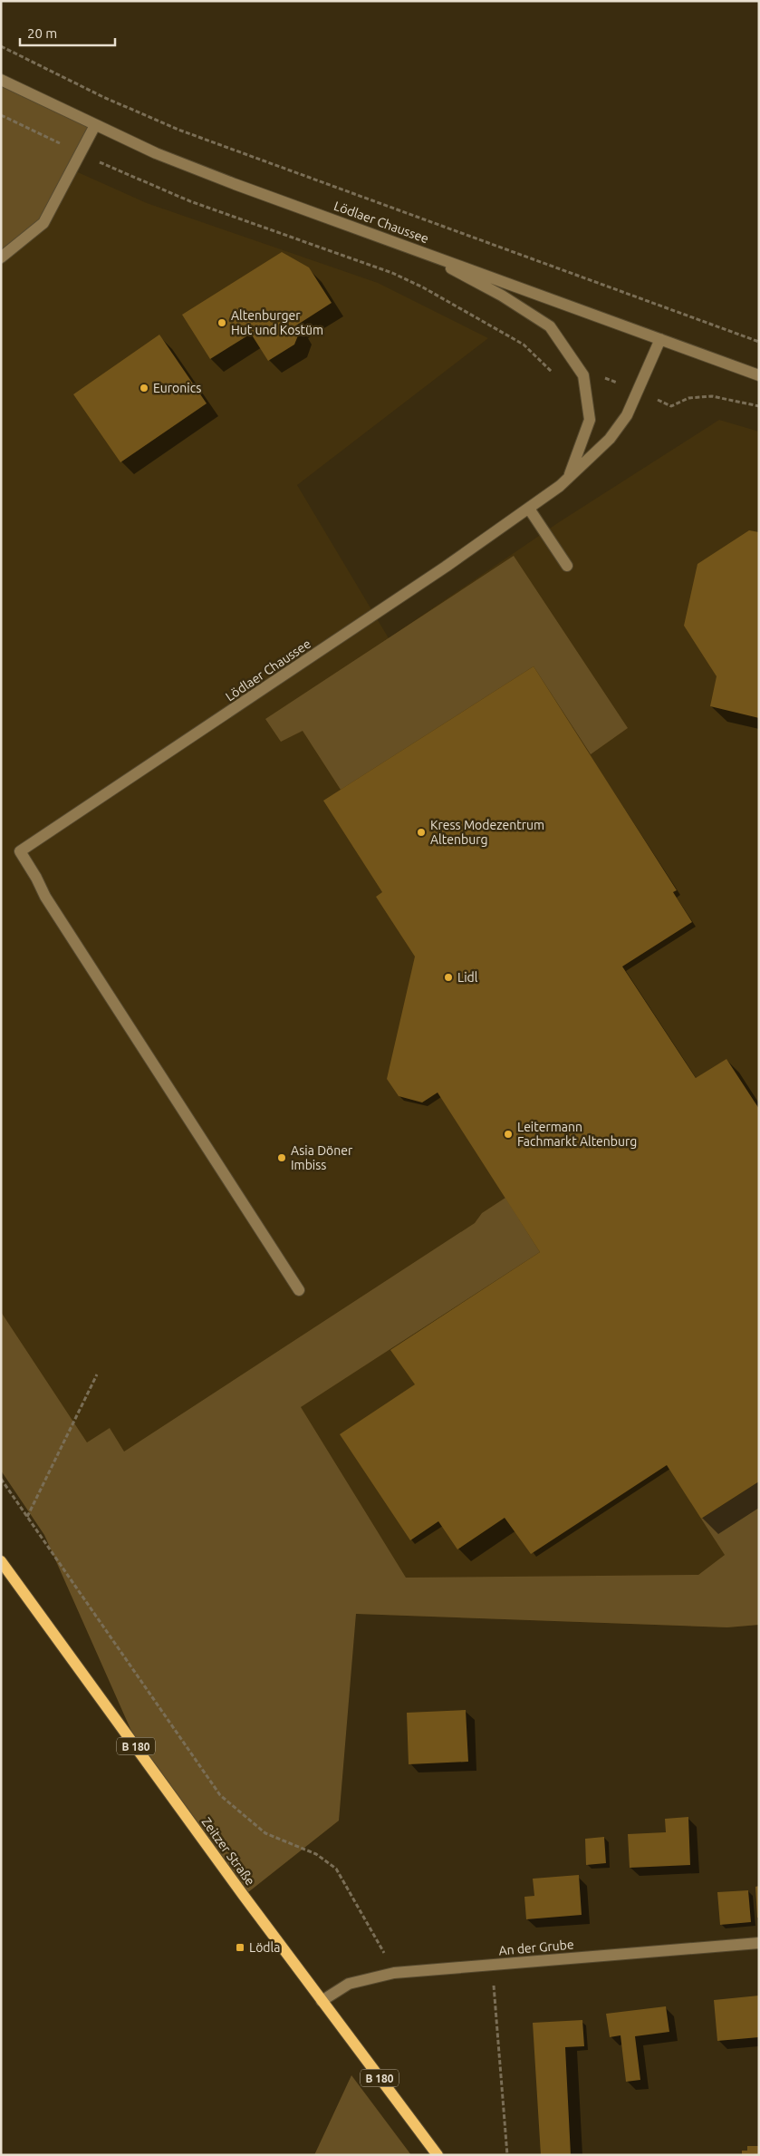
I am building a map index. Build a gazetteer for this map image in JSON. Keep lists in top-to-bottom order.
{
  "streets": {
    "main road": ["B 180", "Zeitzer Straße"],
    "street": ["Lödlaer Chaussee", "An der Grube"]
  },
  "crossings": [
    ["Zeitzer Straße", "An der Grube"]
  ],
  "places": {
    "other": [
      "Altenburger Hut und Kostüm",
      "Euronics",
      "Kress Modezentrum Altenburg",
      "Lidl",
      "Leitermann Fachmarkt Altenburg",
      "Asia Döner Imbiss"
    ],
    "transit": ["Lödla"]
  },
  "scale_bar": "20 m"
}
